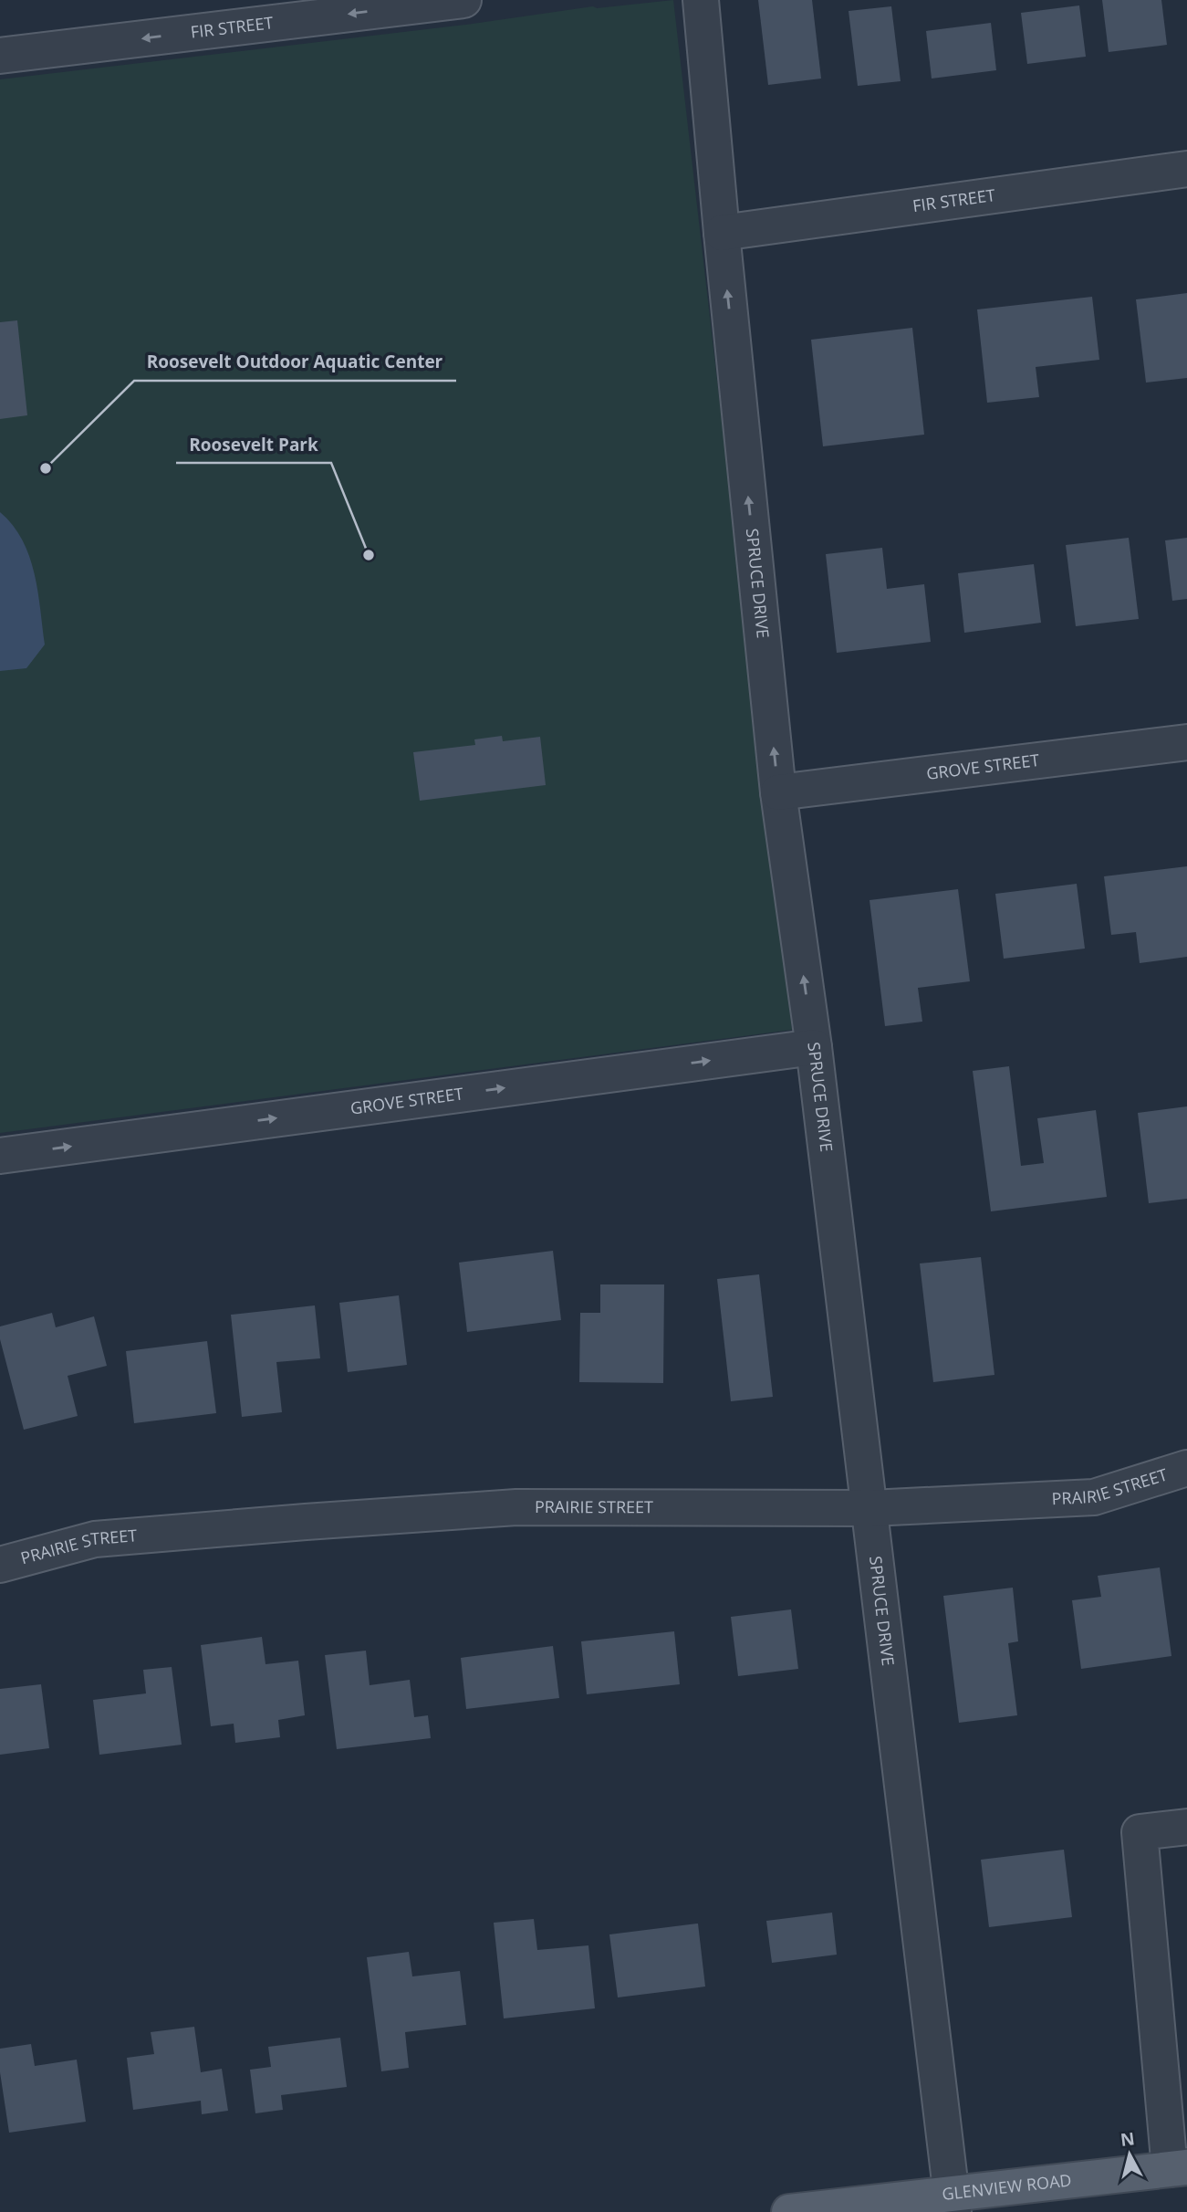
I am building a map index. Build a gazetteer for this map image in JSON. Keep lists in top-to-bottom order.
{
  "streets": {
    "main road": ["GLENVIEW ROAD"],
    "street": [
      "FIR STREET",
      "SPRUCE DRIVE",
      "GROVE STREET",
      "PRAIRIE STREET"
    ]
  },
  "crossings": [
    ["FIR STREET", "SPRUCE DRIVE"],
    ["SPRUCE DRIVE", "GROVE STREET"],
    ["SPRUCE DRIVE", "PRAIRIE STREET"],
    ["SPRUCE DRIVE", "GLENVIEW ROAD"]
  ],
  "one_way": ["FIR STREET", "SPRUCE DRIVE", "GROVE STREET"],
  "places": ["Roosevelt Outdoor Aquatic Center", "Roosevelt Park"],
  "north": "top"
}
